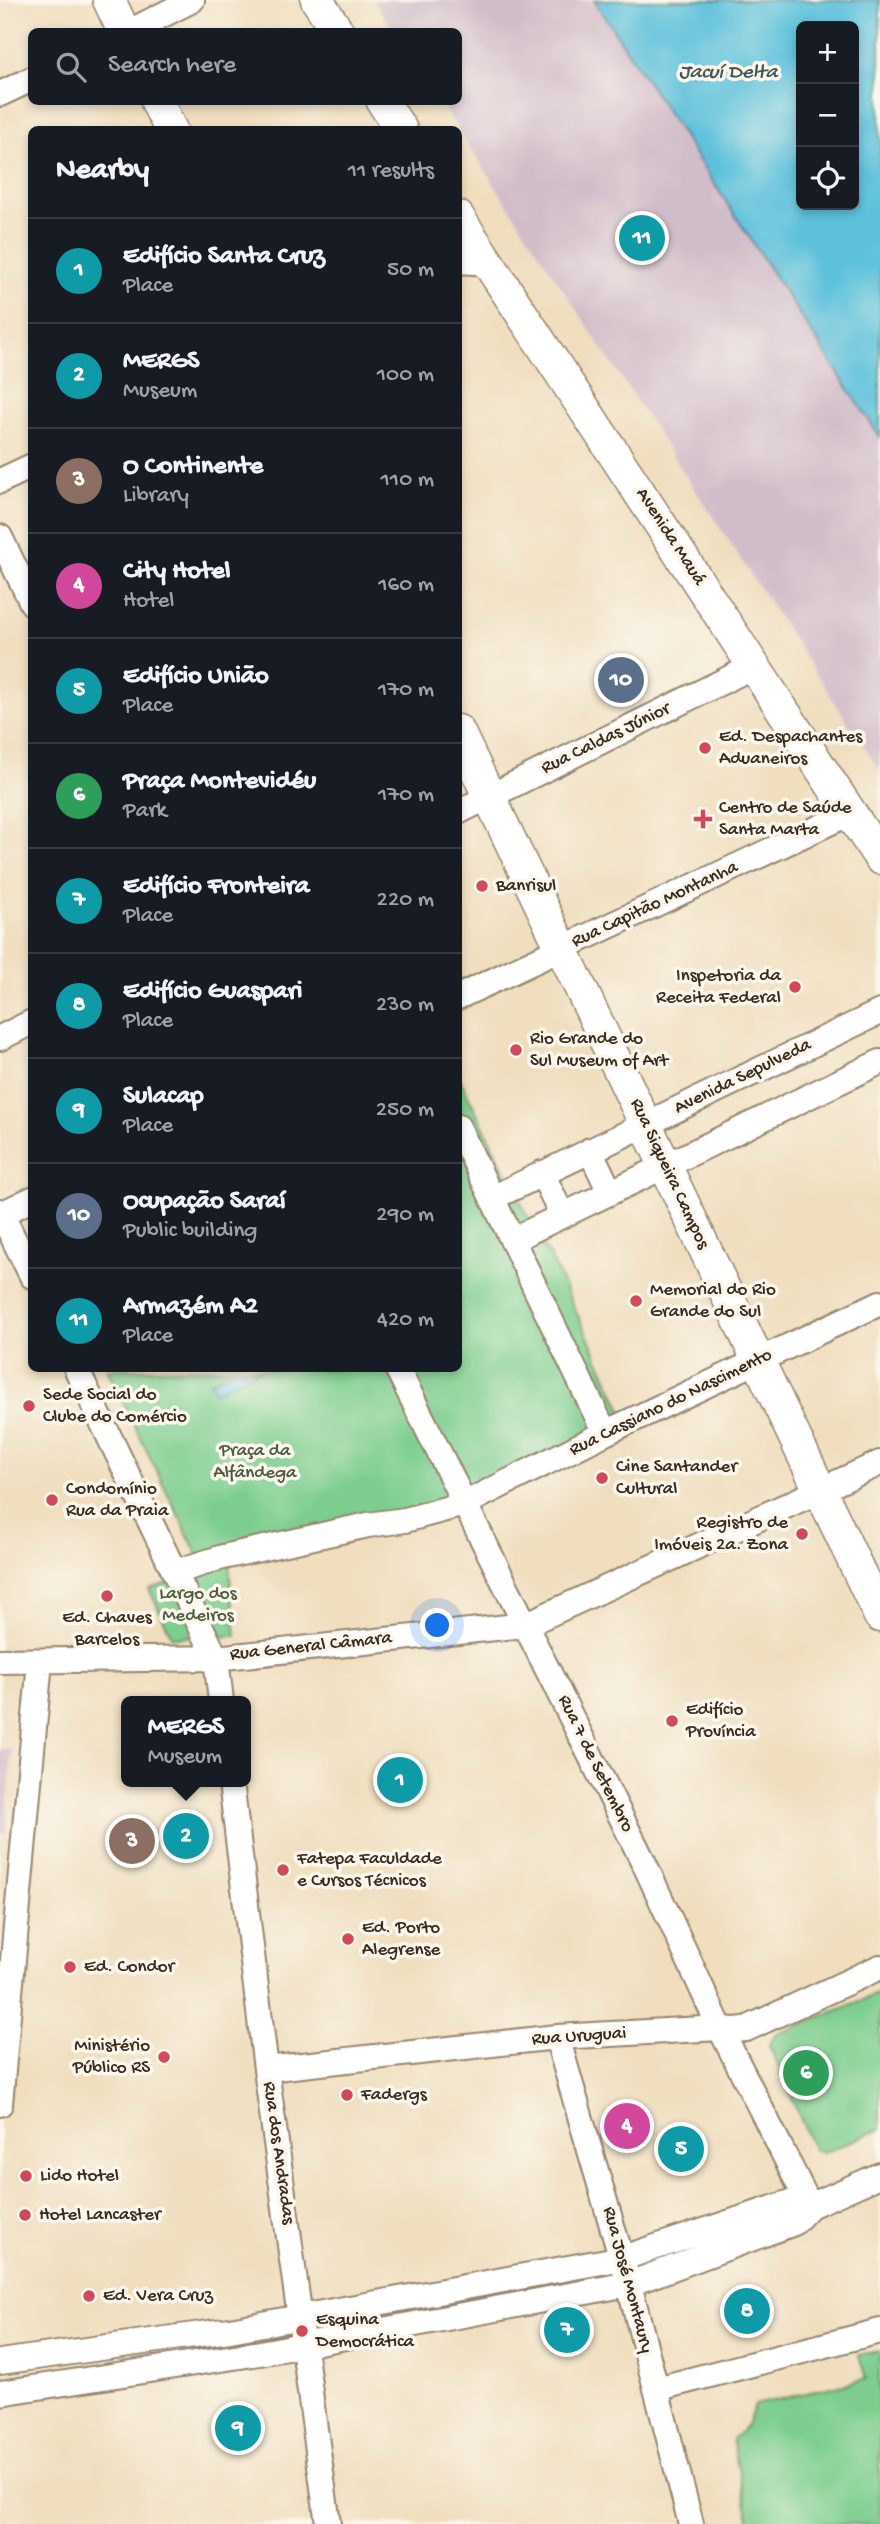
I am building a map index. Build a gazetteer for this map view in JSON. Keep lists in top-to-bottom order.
{
  "streets": {
    "main road": ["Avenida Mauá", "Rua Siqueira Campos"],
    "street": [
      "Rua Caldas Júnior",
      "Rua Capitão Montanha",
      "Avenida Sepulveda",
      "Rua Cassiano do Nascimento",
      "Rua General Câmara",
      "Rua 7 de Setembro",
      "Rua Uruguai",
      "Rua dos Andradas",
      "Rua José Montaury"
    ]
  },
  "crossings": [
    ["Avenida Mauá", "Rua Caldas Júnior"],
    ["Avenida Mauá", "Rua Capitão Montanha"],
    ["Rua Caldas Júnior", "Rua Siqueira Campos"],
    ["Rua Capitão Montanha", "Rua Siqueira Campos"],
    ["Avenida Sepulveda", "Rua Siqueira Campos"],
    ["Rua Siqueira Campos", "Rua Cassiano do Nascimento"],
    ["Rua Siqueira Campos", "Rua General Câmara"],
    ["Rua Cassiano do Nascimento", "Rua 7 de Setembro"],
    ["Rua General Câmara", "Rua 7 de Setembro"],
    ["Rua 7 de Setembro", "Rua Uruguai"],
    ["Rua Uruguai", "Rua dos Andradas"],
    ["Rua Uruguai", "Rua José Montaury"]
  ],
  "water": ["Jacuí Delta"],
  "parks": ["Praça da Alfândega", "Largo dos Medeiros"],
  "places": {
    "other": [
      "Ed. Despachantes Aduaneiros",
      "Banrisul",
      "Inspetoria da Receita Federal",
      "Rio Grande do Sul Museum of Art",
      "Memorial do Rio Grande do Sul",
      "Sede Social do Clube do Comércio",
      "Cine Santander Cultural",
      "Condomínio Rua da Praia",
      "Registro de Imóveis 2a. Zona",
      "Ed. Chaves Barcelos",
      "Edifício Província",
      "Fatepa Faculdade e Cursos Técnicos",
      "Ed. Porto Alegrense",
      "Ed. Condor",
      "Ministério Público RS",
      "Fadergs",
      "Lido Hotel",
      "Hotel Lancaster",
      "Ed. Vera Cruz",
      "Esquina Democrática"
    ],
    "health": ["Centro de Saúde Santa Marta"]
  },
  "page": {
    "map_buttons": ["+", "−"],
    "search": "Search here",
    "heading": ["Nearby", "11 results"],
    "pins": [
      "11",
      "10",
      "1",
      "2",
      "3",
      "6",
      "4",
      "5",
      "8",
      "7",
      "9"
    ],
    "list": [
      {
        "mark": "1",
        "name": "Edifício Santa Cruz",
        "note": "Place",
        "value": "50 m"
      },
      {
        "mark": "2",
        "name": "MERGS",
        "note": "Museum",
        "value": "100 m"
      },
      {
        "mark": "3",
        "name": "O Continente",
        "note": "Library",
        "value": "110 m"
      },
      {
        "mark": "4",
        "name": "City Hotel",
        "note": "Hotel",
        "value": "160 m"
      },
      {
        "mark": "5",
        "name": "Edifício União",
        "note": "Place",
        "value": "170 m"
      },
      {
        "mark": "6",
        "name": "Praça Montevidéu",
        "note": "Park",
        "value": "170 m"
      },
      {
        "mark": "7",
        "name": "Edifício Fronteira",
        "note": "Place",
        "value": "220 m"
      },
      {
        "mark": "8",
        "name": "Edifício Guaspari",
        "note": "Place",
        "value": "230 m"
      },
      {
        "mark": "9",
        "name": "Sulacap",
        "note": "Place",
        "value": "250 m"
      },
      {
        "mark": "10",
        "name": "Ocupação Saraí",
        "note": "Public building",
        "value": "290 m"
      },
      {
        "mark": "11",
        "name": "Armazém A2",
        "note": "Place",
        "value": "420 m"
      }
    ],
    "popup": ["MERGS", "Museum"]
  }
}
